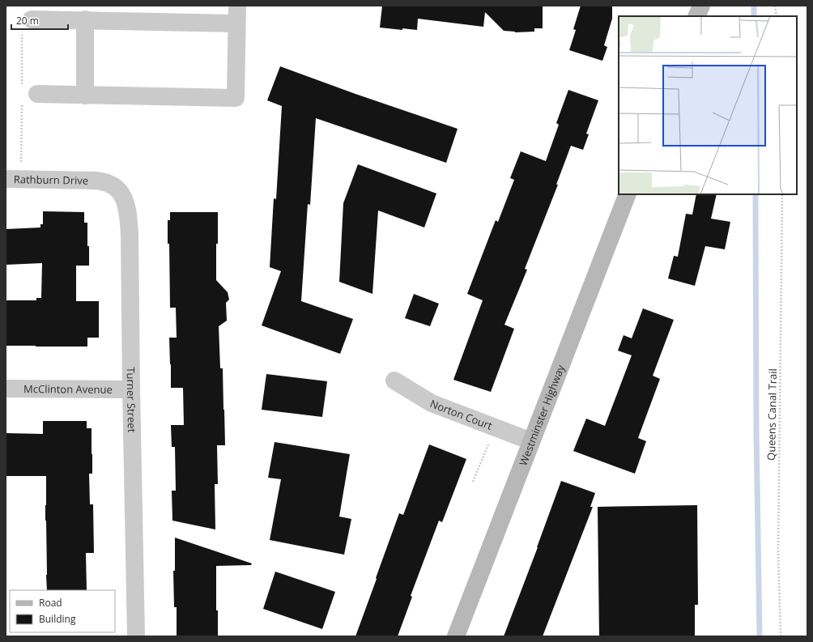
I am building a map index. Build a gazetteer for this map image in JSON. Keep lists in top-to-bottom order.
{
  "streets": {
    "main road": ["Westminster Highway"],
    "street": [
      "Rathburn Drive",
      "McClinton Avenue",
      "Turner Street",
      "Norton Court"
    ],
    "path": ["Queens Canal Trail"]
  },
  "crossings": [
    ["Rathburn Drive", "Turner Street"],
    ["McClinton Avenue", "Turner Street"],
    ["Norton Court", "Westminster Highway"]
  ],
  "legend": ["Road", "Building"],
  "scale_bar": "20 m"
}
